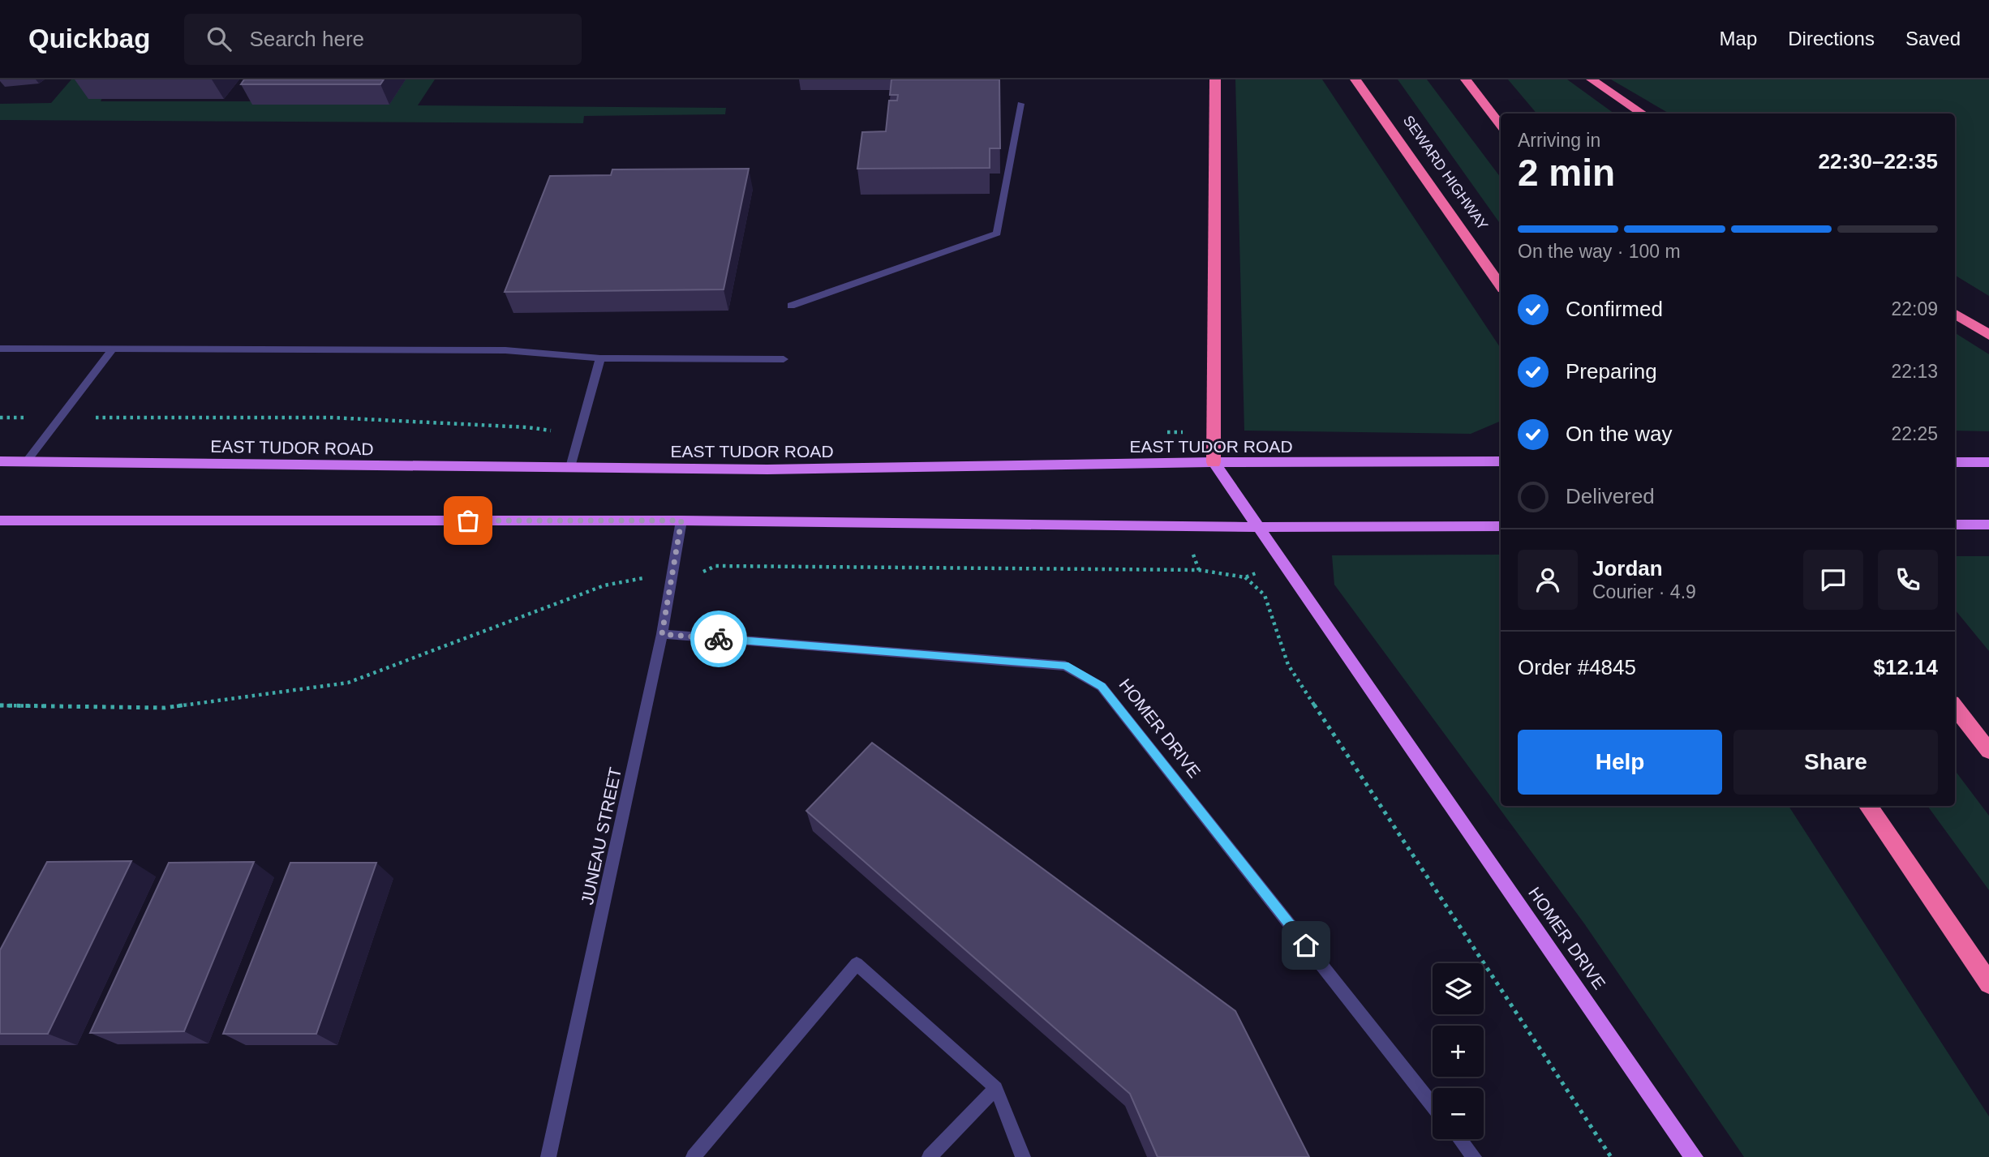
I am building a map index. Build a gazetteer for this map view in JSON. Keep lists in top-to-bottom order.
{
  "streets": {
    "highway": ["SEWARD HIGHWAY"],
    "main road": ["EAST TUDOR ROAD", "HOMER DRIVE"],
    "street": ["JUNEAU STREET"]
  },
  "crossings": [
    ["EAST TUDOR ROAD", "HOMER DRIVE"],
    ["HOMER DRIVE", "JUNEAU STREET"]
  ],
  "page": {
    "header": "Quickbag",
    "search": "Search here",
    "nav": ["Map", "Directions", "Saved"],
    "heading": ["2 min", "Arriving in", "22:30–22:35"],
    "panel": [
      "Jordan",
      "Courier · 4.9",
      "Order #4845",
      "$12.14"
    ],
    "bar": "On the way · 100 m",
    "list": [
      ["Confirmed", "22:09"],
      ["Preparing", "22:13"],
      ["On the way", "22:25"],
      "Delivered"
    ],
    "buttons": ["Help", "Share"],
    "map_buttons": ["+", "−"]
  }
}
